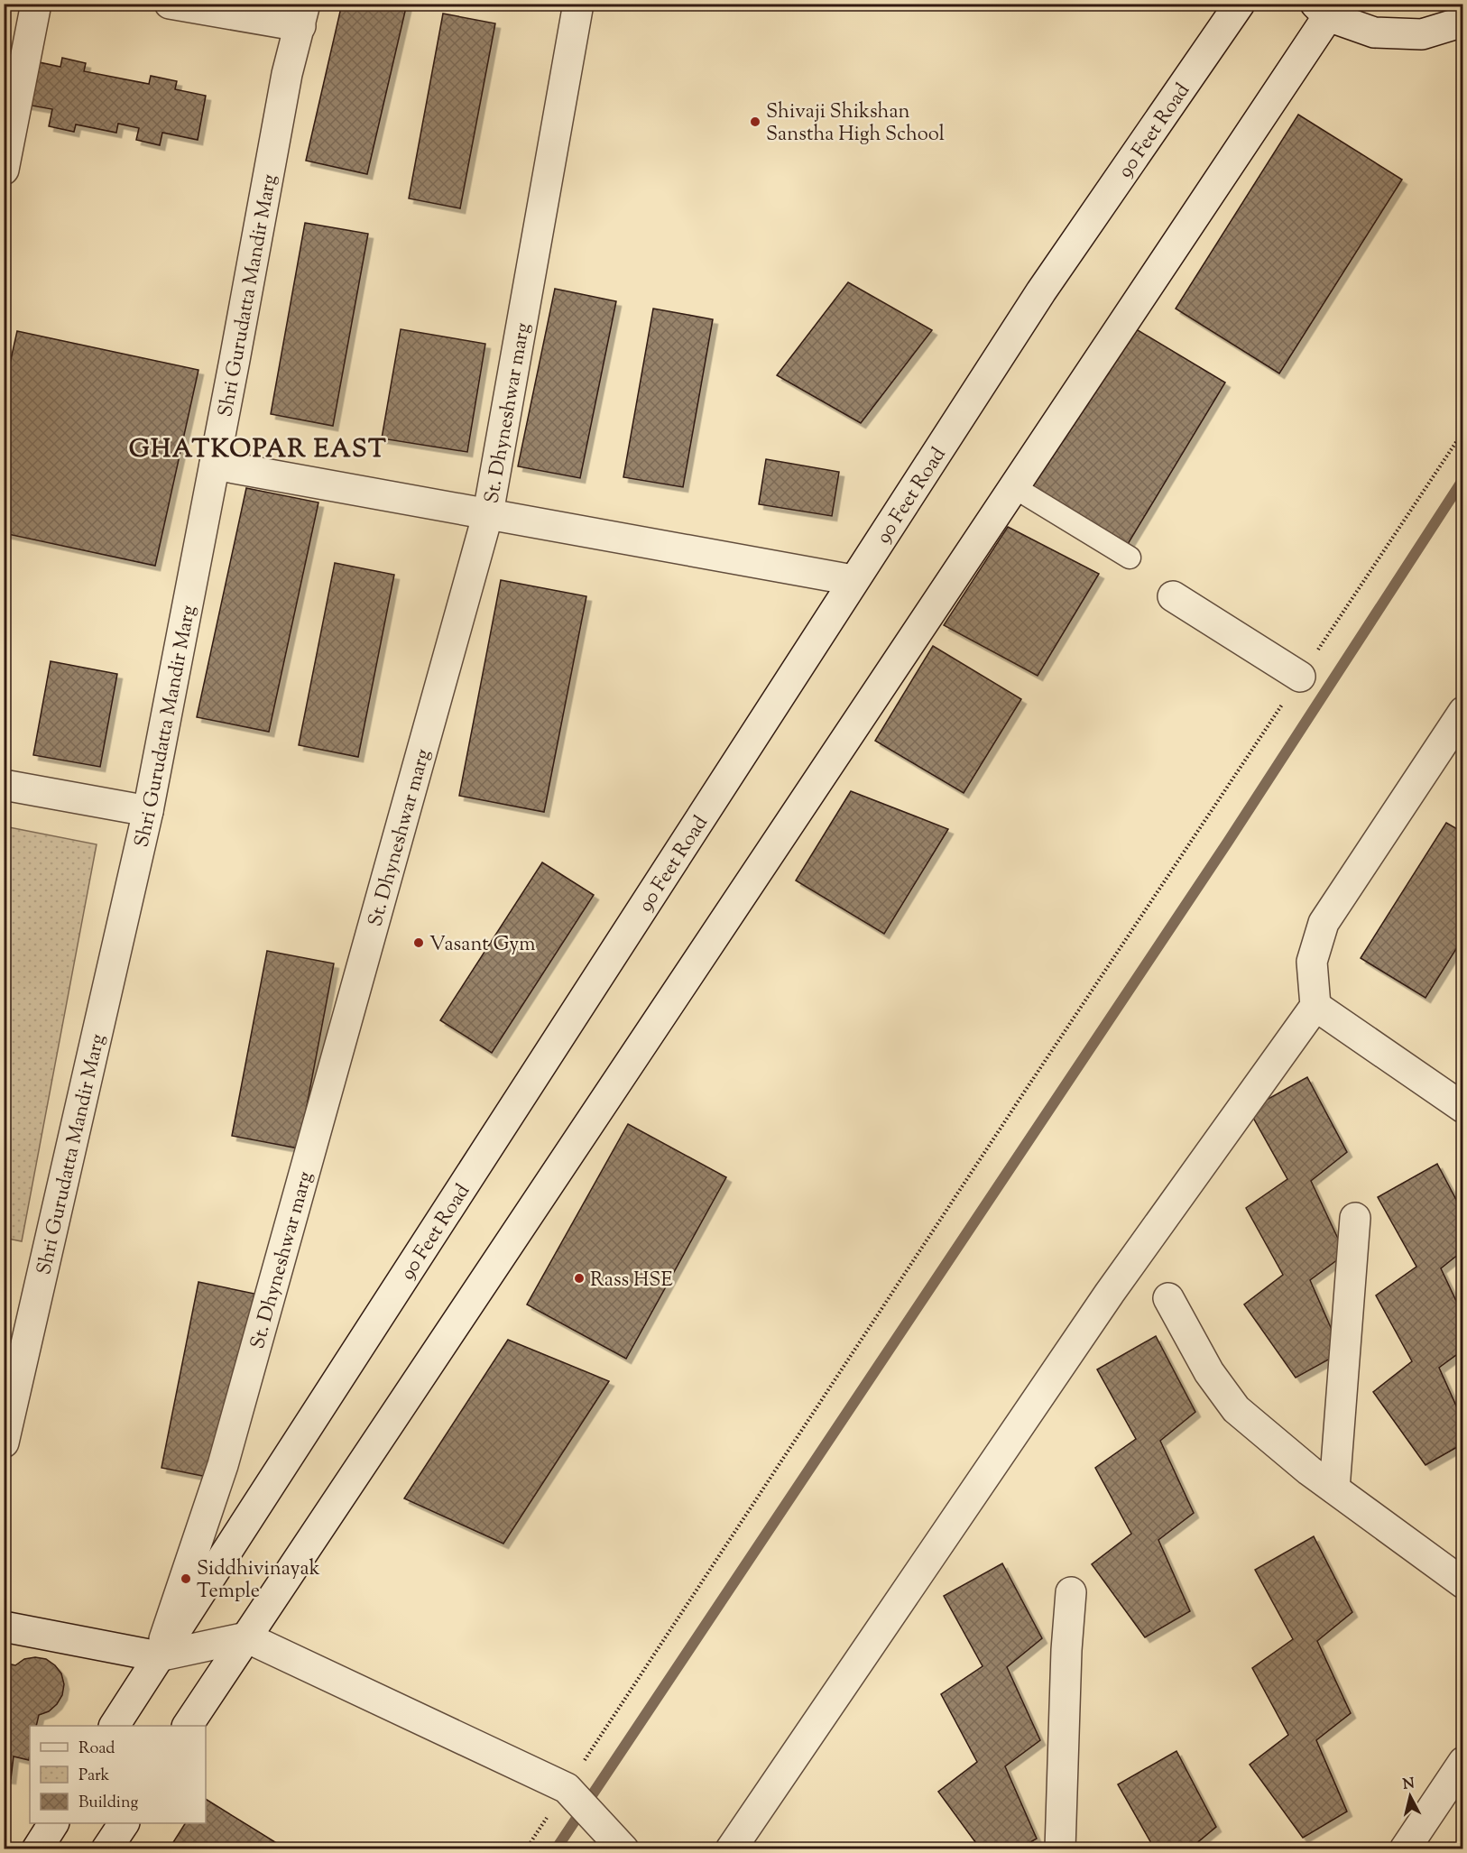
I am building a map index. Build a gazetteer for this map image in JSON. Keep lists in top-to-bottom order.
{
  "streets": {
    "street": ["90 Feet Road", "Shri Gurudatta Mandir Marg", "St. Dhyneshwar marg"]
  },
  "crossings": [
    ["90 Feet Road", "St. Dhyneshwar marg"]
  ],
  "districts": ["GHATKOPAR EAST"],
  "places": [
    "Shivaji Shikshan Sanstha High School",
    "Vasant Gym",
    "Rass HSE",
    "Siddhivinayak Temple"
  ],
  "legend": ["Road", "Park", "Building"],
  "north": "top"
}
